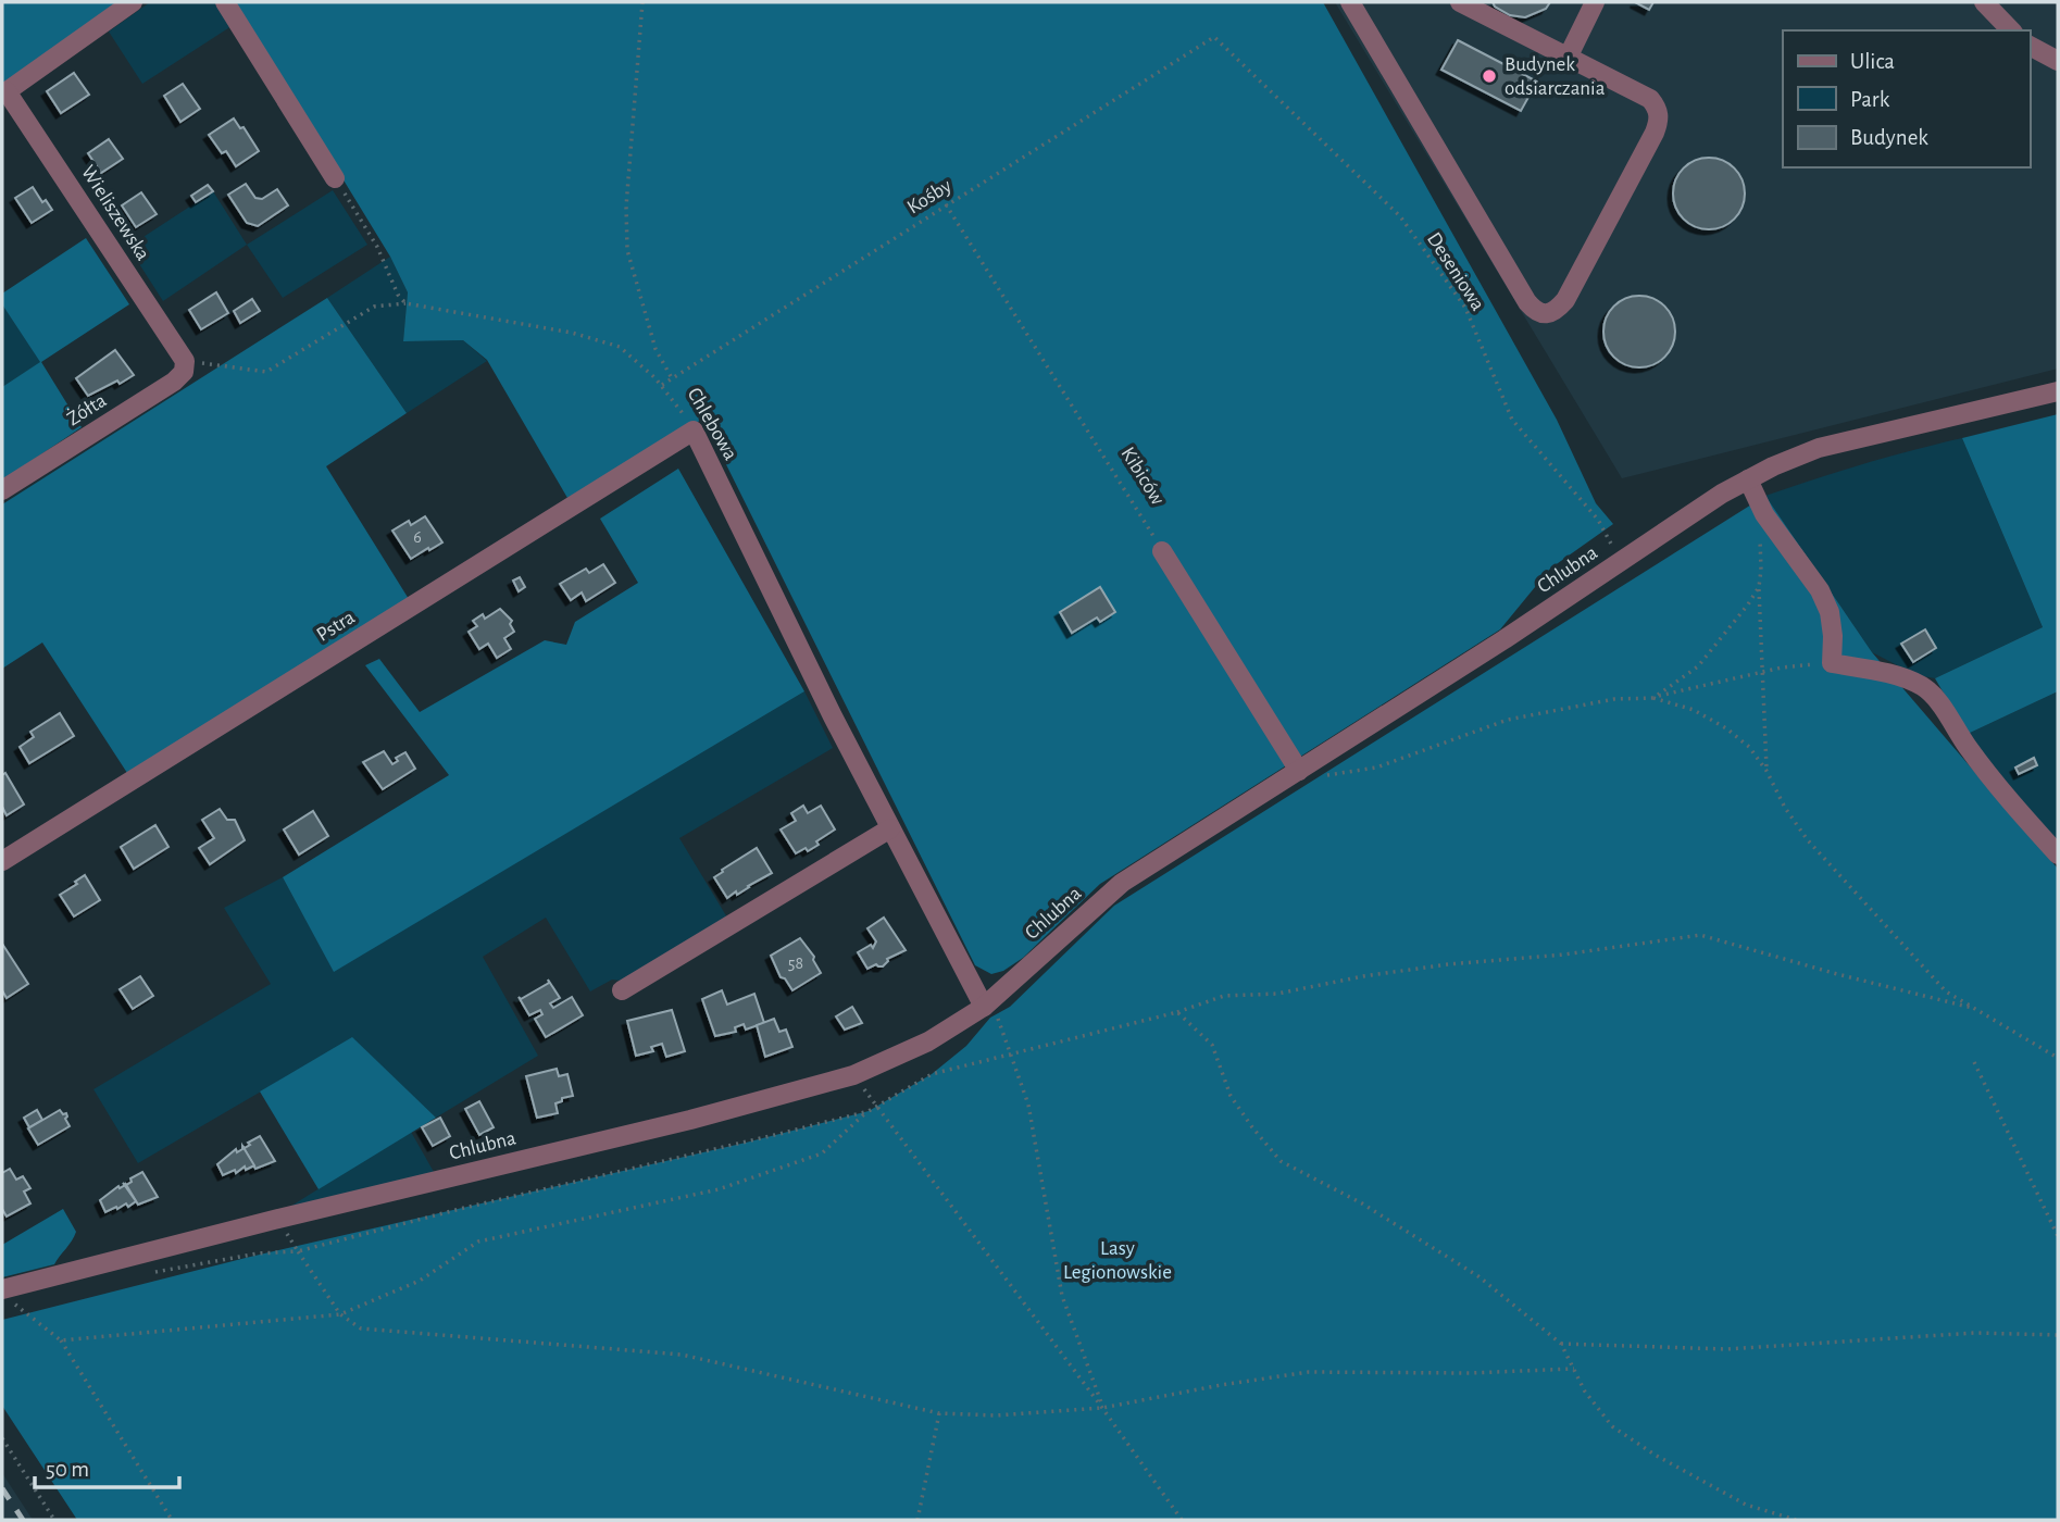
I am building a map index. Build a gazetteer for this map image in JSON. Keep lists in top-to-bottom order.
{
  "streets": {
    "street": [
      "Wieliszewska",
      "Żółta",
      "Chlebowa",
      "Chlubna",
      "Pstra"
    ],
    "path": ["Kośby", "Deseniowa", "Kibiców"]
  },
  "crossings": [
    ["Kośby", "Deseniowa"],
    ["Kośby", "Chlebowa"],
    ["Kośby", "Kibiców"],
    ["Wieliszewska", "Żółta"],
    ["Deseniowa", "Chlubna"],
    ["Chlebowa", "Chlubna"],
    ["Chlebowa", "Pstra"]
  ],
  "parks": ["Lasy Legionowskie"],
  "places": ["Budynek odsiarczania"],
  "house_numbers": ["6", "58"],
  "legend": ["Ulica", "Park", "Budynek"],
  "scale_bar": "50 m"
}
